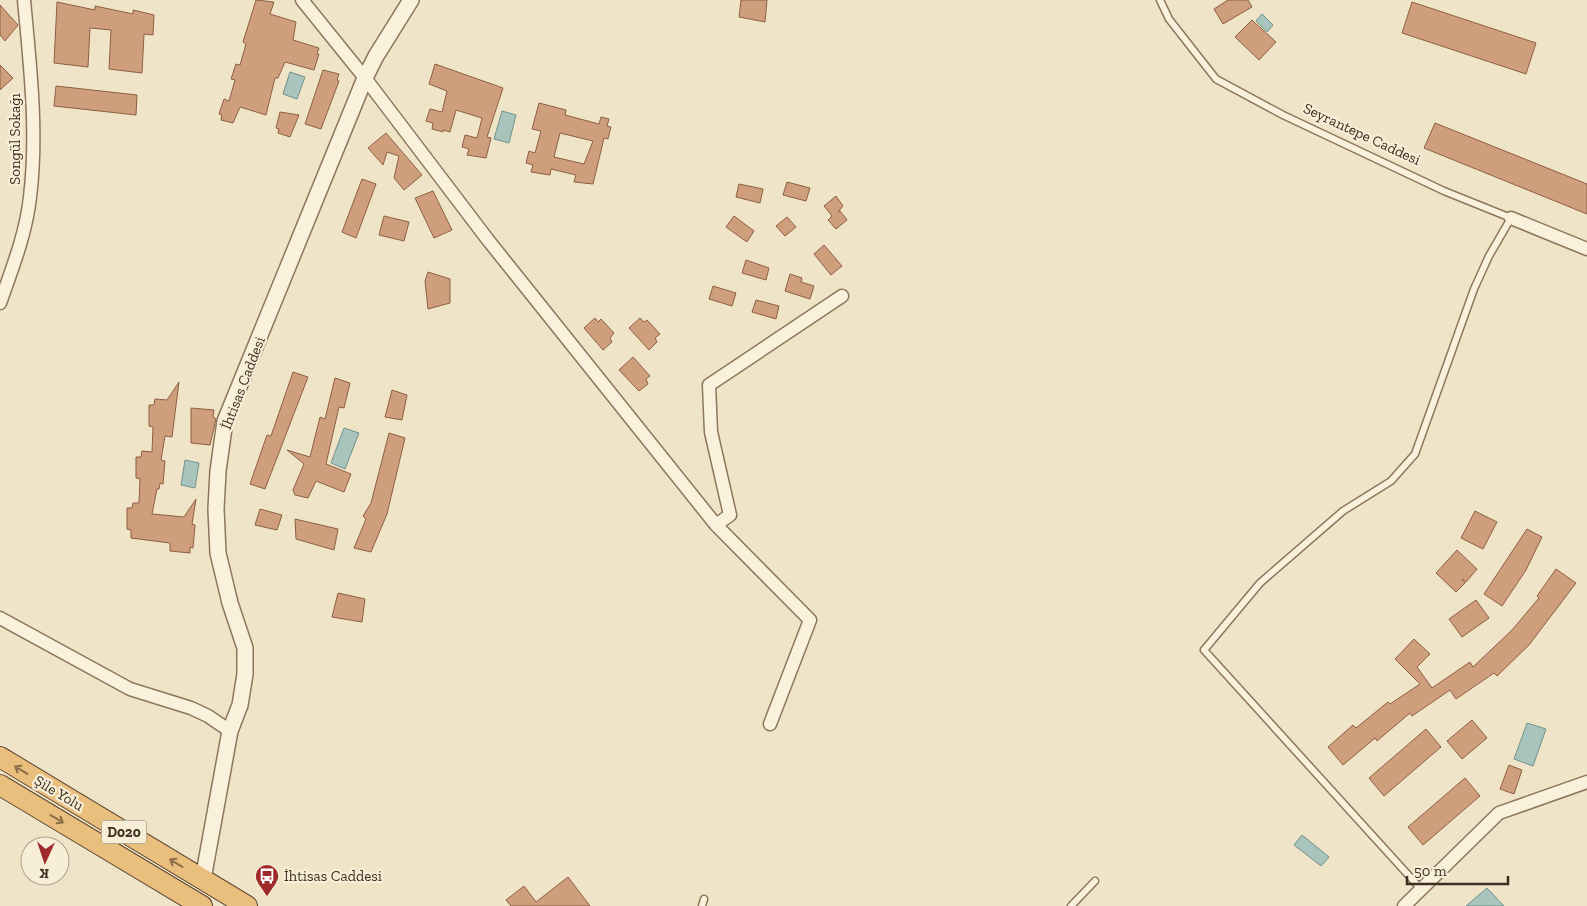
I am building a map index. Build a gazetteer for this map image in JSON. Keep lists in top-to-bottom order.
{
  "streets": {
    "highway": ["Şile Yolu", "D020"],
    "street": ["Seyrantepe Caddesi", "Songül Sokağı", "İhtisas Caddesi"]
  },
  "crossings": [
    ["İhtisas Caddesi", "Şile Yolu"]
  ],
  "places": {
    "bus stop": ["İhtisas Caddesi"]
  },
  "scale_bar": "50 m",
  "north": "bottom"
}
